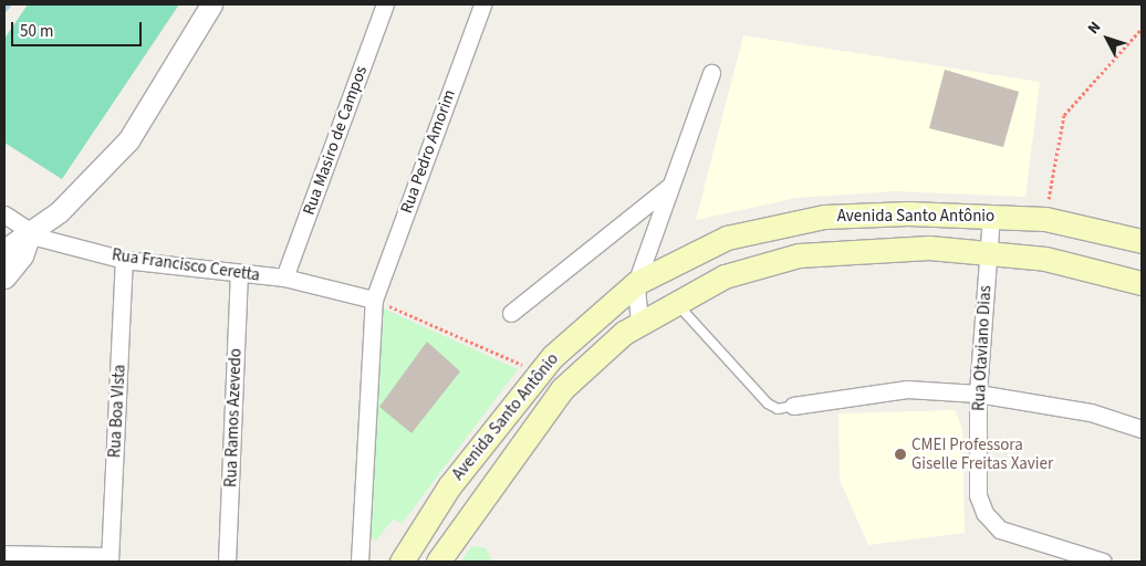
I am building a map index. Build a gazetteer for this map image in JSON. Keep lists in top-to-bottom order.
{
  "streets": {
    "main road": ["Avenida Santo Antônio"],
    "street": [
      "Rua Masiro de Campos",
      "Rua Pedro Amorim",
      "Rua Francisco Ceretta",
      "Rua Otaviano Dias",
      "Rua Boa VIsta",
      "Rua Ramos Azevedo"
    ]
  },
  "crossings": [
    ["Rua Masiro de Campos", "Rua Francisco Ceretta"],
    ["Rua Pedro Amorim", "Rua Francisco Ceretta"],
    ["Avenida Santo Antônio", "Rua Otaviano Dias"],
    ["Rua Francisco Ceretta", "Rua Boa VIsta"],
    ["Rua Francisco Ceretta", "Rua Ramos Azevedo"]
  ],
  "places": ["CMEI Professora Giselle Freitas Xavier"],
  "scale_bar": "50 m",
  "north": "top left"
}
